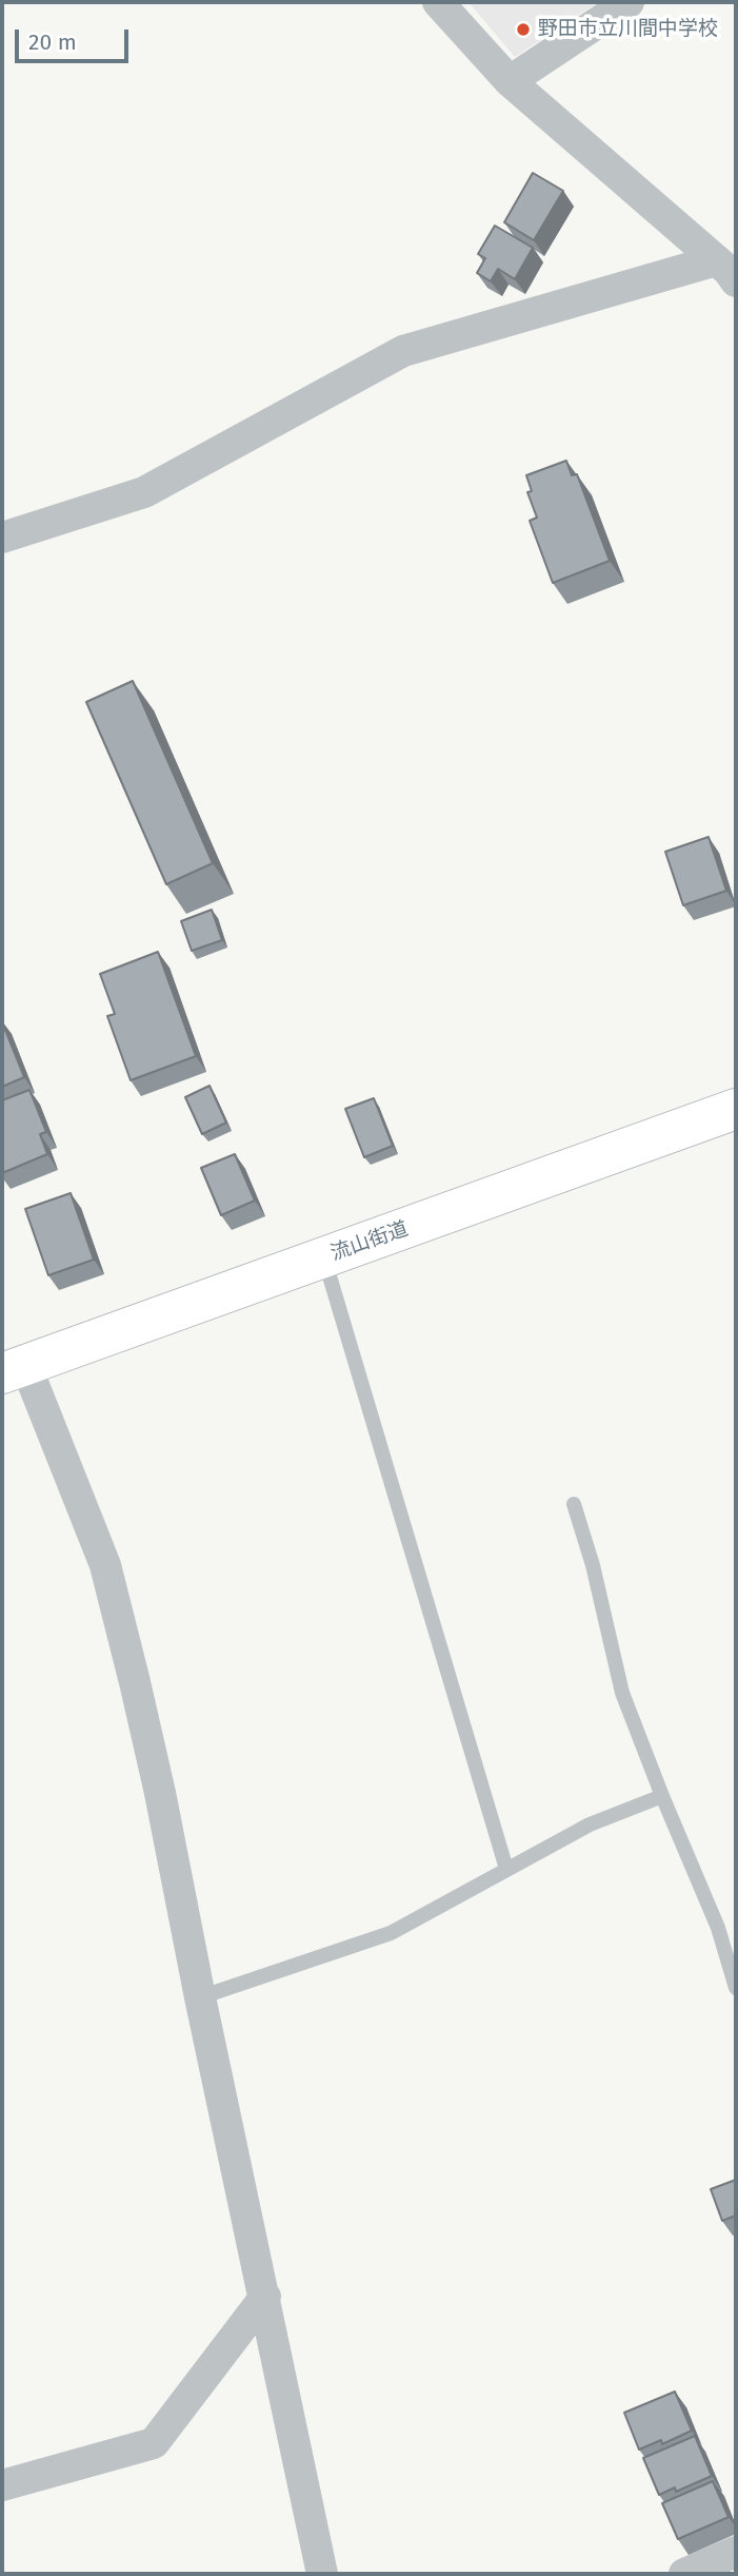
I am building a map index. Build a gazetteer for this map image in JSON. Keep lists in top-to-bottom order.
{
  "streets": {
    "main road": ["流山街道"]
  },
  "places": ["野田市立川間中学校"],
  "scale_bar": "20 m"
}
